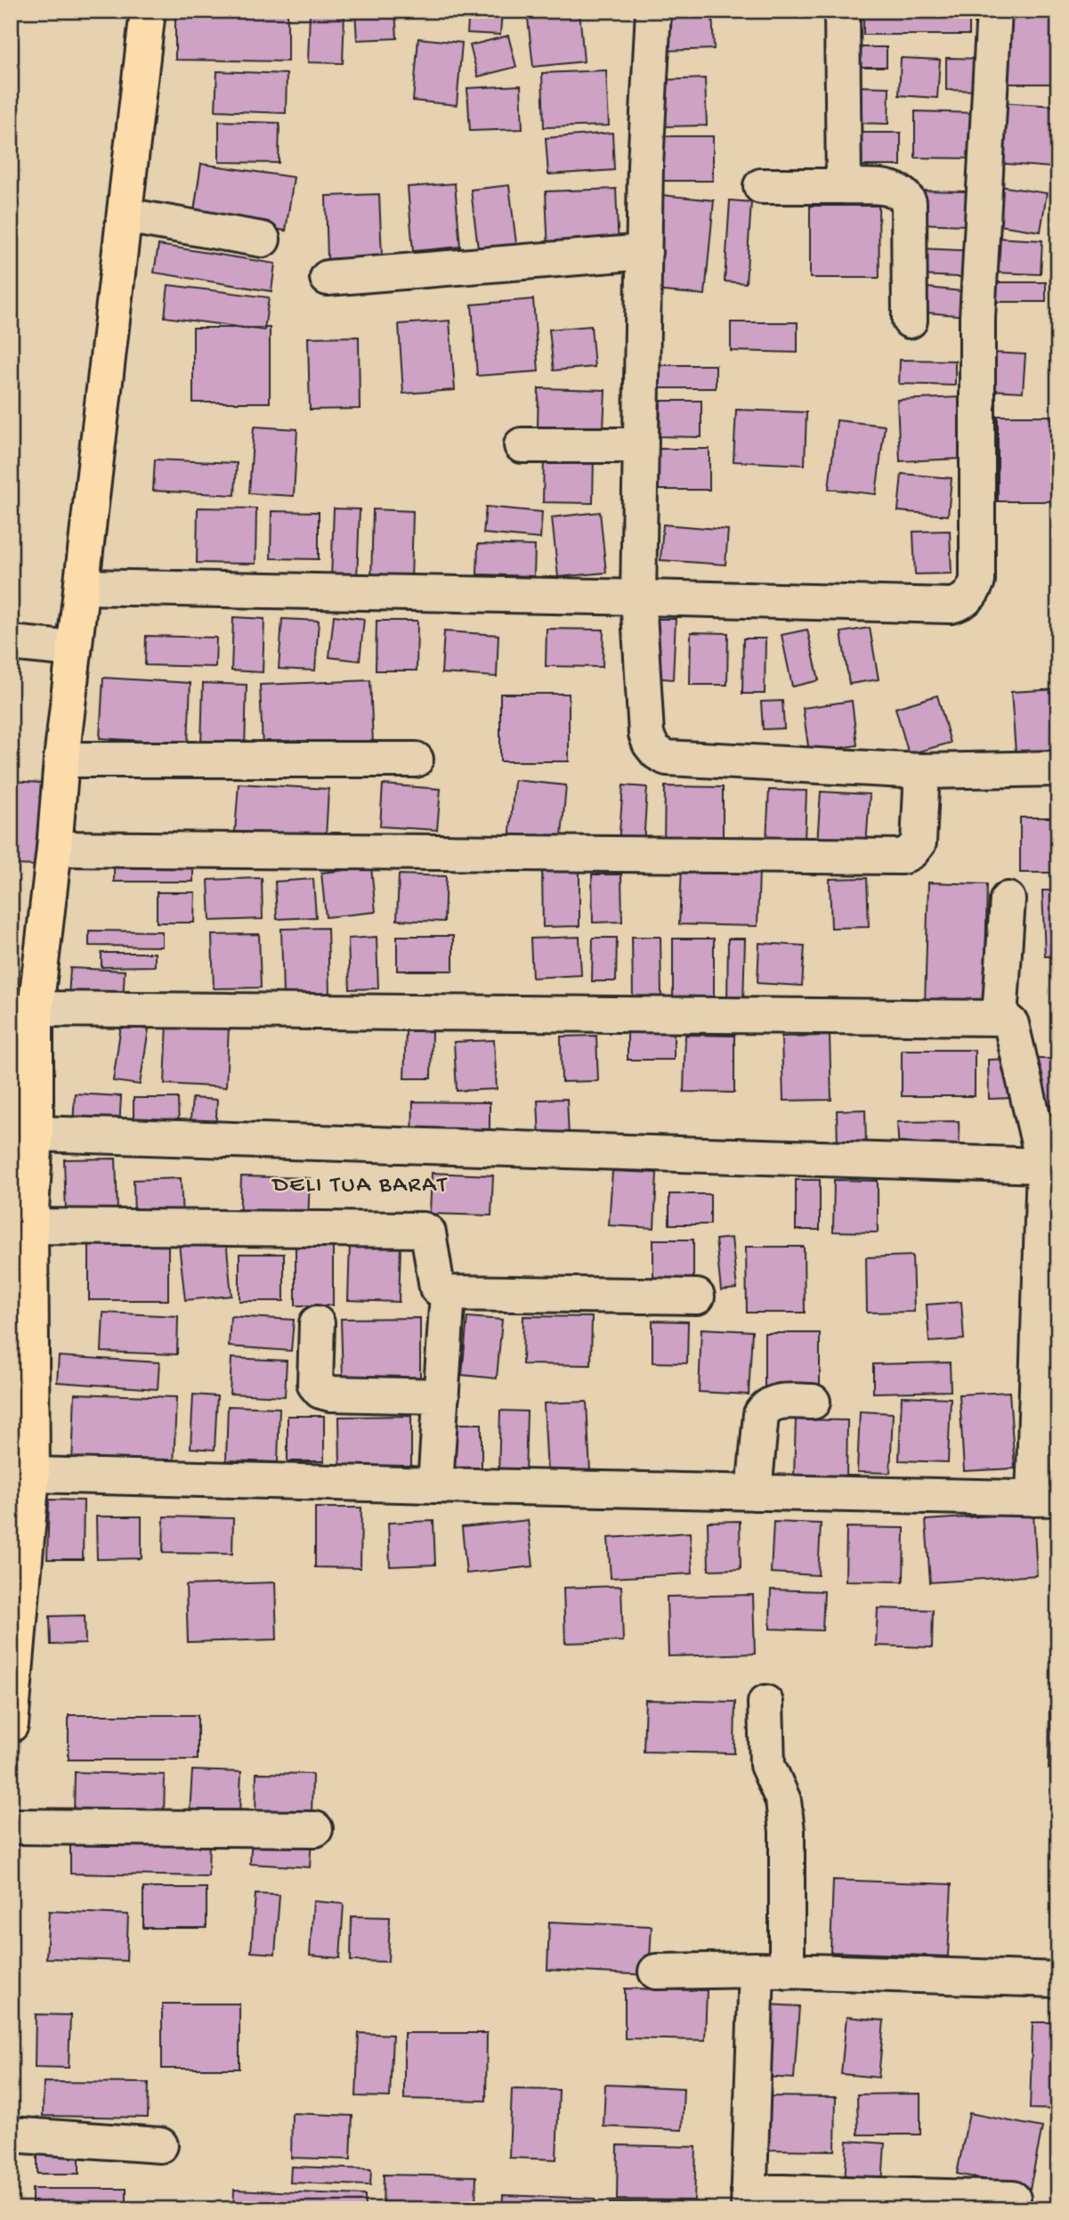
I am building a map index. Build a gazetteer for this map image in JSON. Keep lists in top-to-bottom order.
{
  "districts": ["DELI TUA BARAT"]
}
